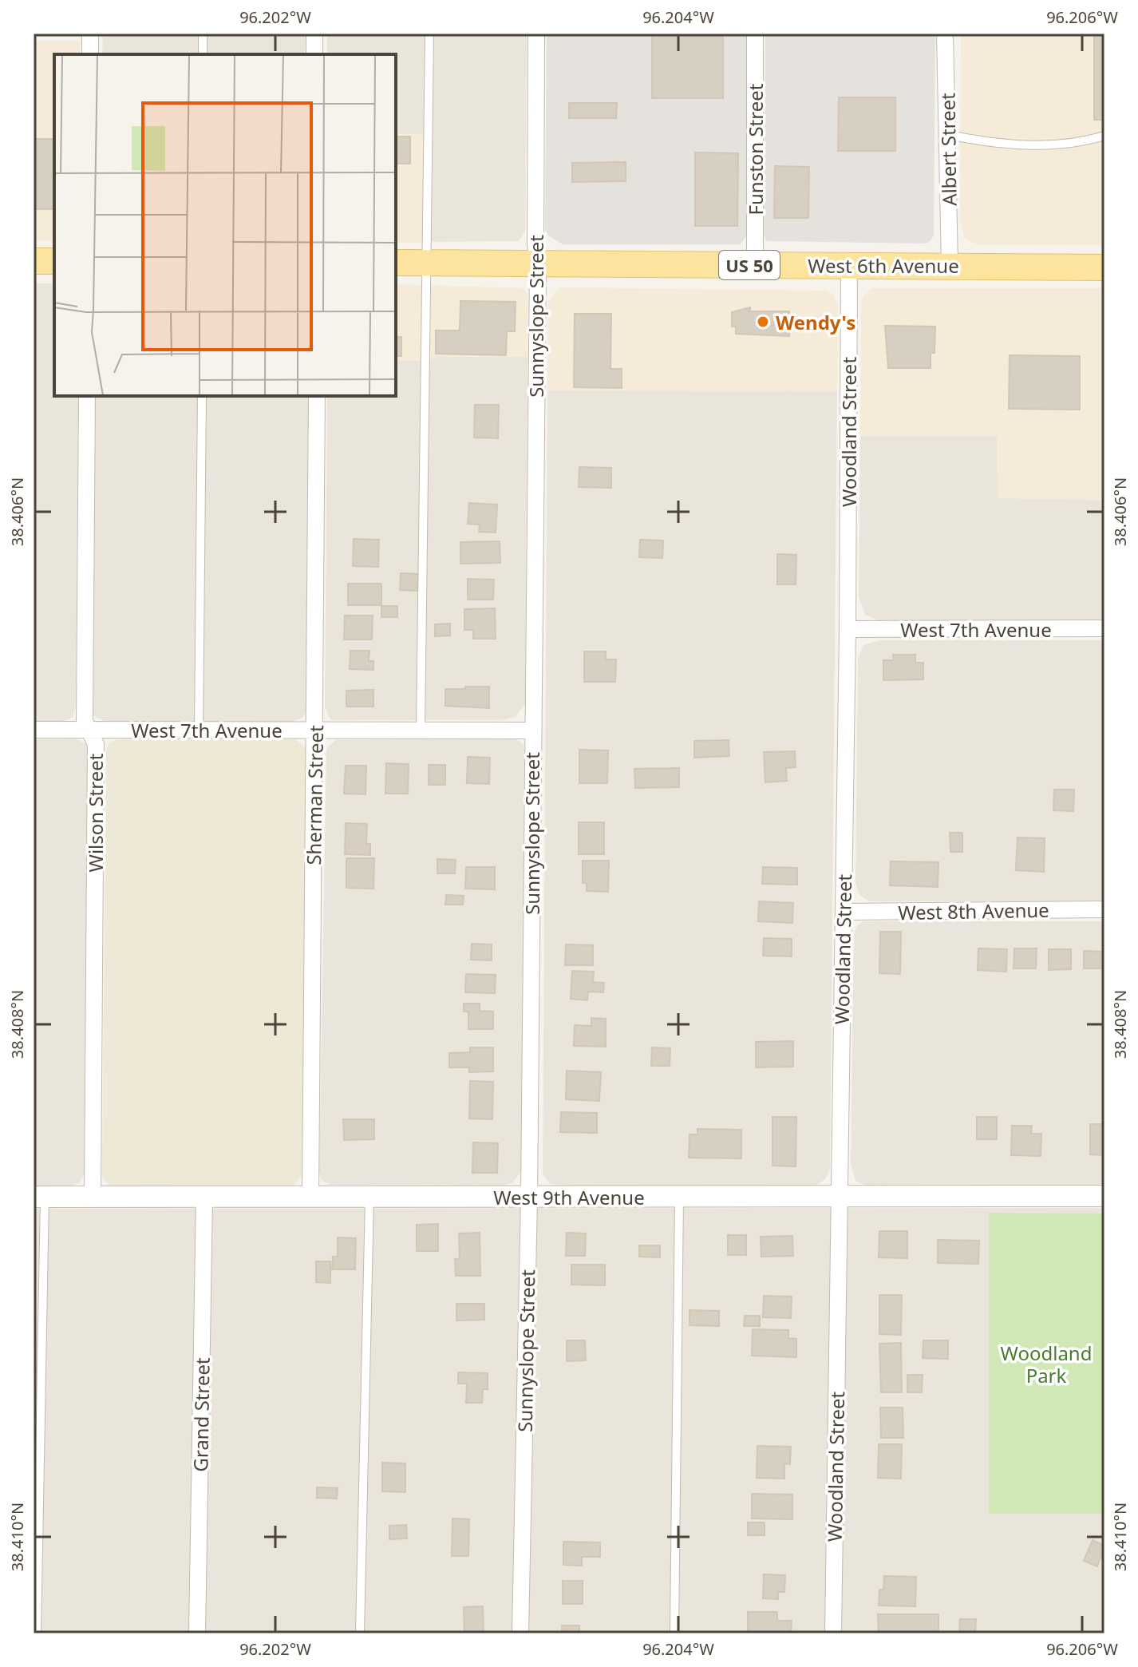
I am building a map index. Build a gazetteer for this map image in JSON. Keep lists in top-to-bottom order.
{
  "streets": {
    "main road": ["US 50", "West 6th Avenue"],
    "street": [
      "Funston Street",
      "Albert Street",
      "Sunnyslope Street",
      "Woodland Street",
      "West 7th Avenue",
      "Sherman Street",
      "Wilson Street",
      "West 8th Avenue",
      "West 9th Avenue",
      "Grand Street"
    ]
  },
  "crossings": [
    ["Funston Street", "West 6th Avenue"],
    ["Albert Street", "West 6th Avenue"],
    ["West 6th Avenue", "Sunnyslope Street"],
    ["West 6th Avenue", "Woodland Street"],
    ["Sunnyslope Street", "West 7th Avenue"],
    ["Sunnyslope Street", "West 9th Avenue"],
    ["Woodland Street", "West 7th Avenue"],
    ["Woodland Street", "West 8th Avenue"],
    ["Woodland Street", "West 9th Avenue"],
    ["West 7th Avenue", "Sherman Street"],
    ["West 7th Avenue", "Wilson Street"],
    ["Sherman Street", "West 9th Avenue"],
    ["Wilson Street", "West 9th Avenue"],
    ["West 9th Avenue", "Grand Street"]
  ],
  "parks": ["Woodland Park"],
  "places": ["Wendy's"],
  "coordinates": [
    "96.202°W",
    "96.204°W",
    "96.206°W",
    "38.406°N",
    "38.408°N",
    "38.410°N"
  ]
}
